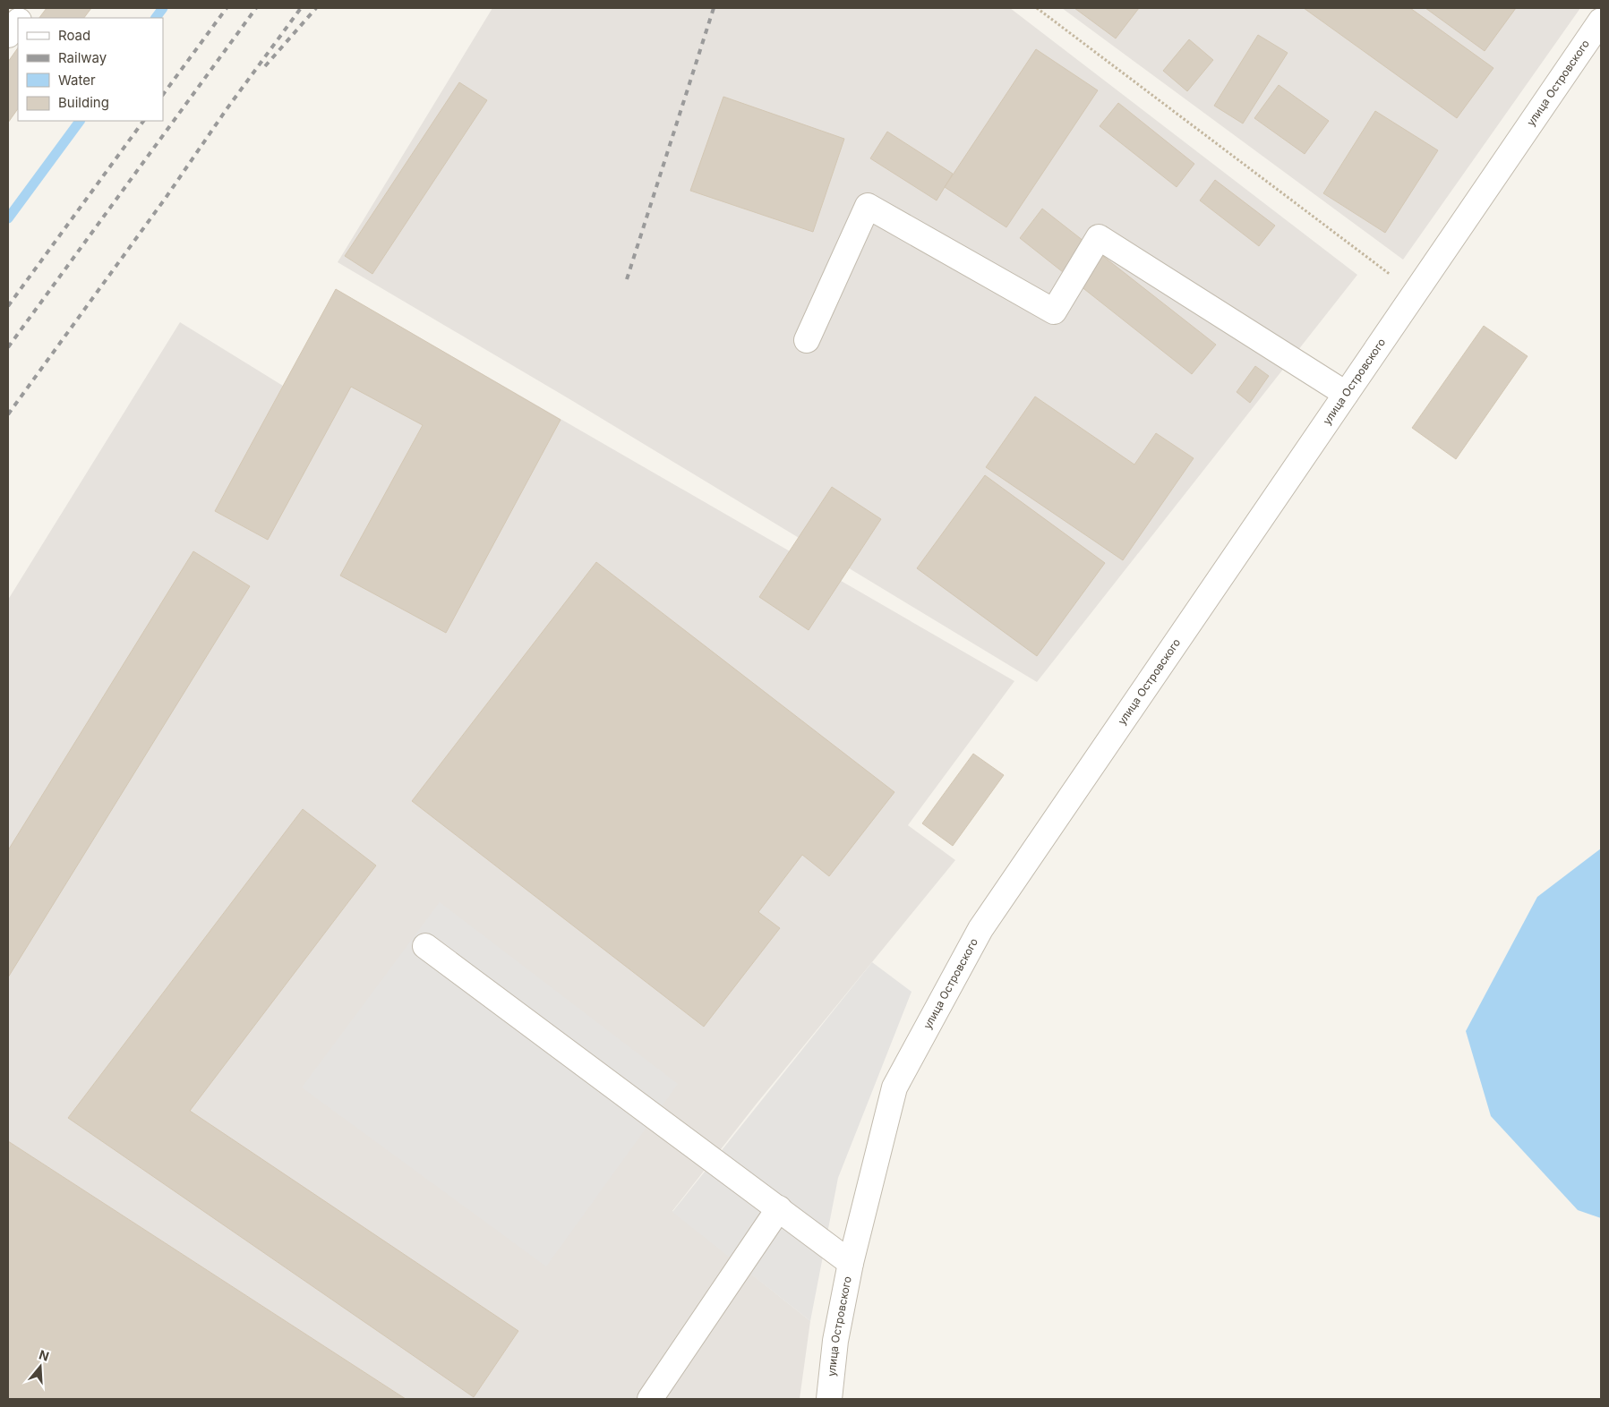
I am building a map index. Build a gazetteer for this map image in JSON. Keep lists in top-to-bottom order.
{
  "streets": {
    "street": ["улица Островского"]
  },
  "legend": [
    "Road",
    "Railway",
    "Water",
    "Building"
  ],
  "north": "top"
}
